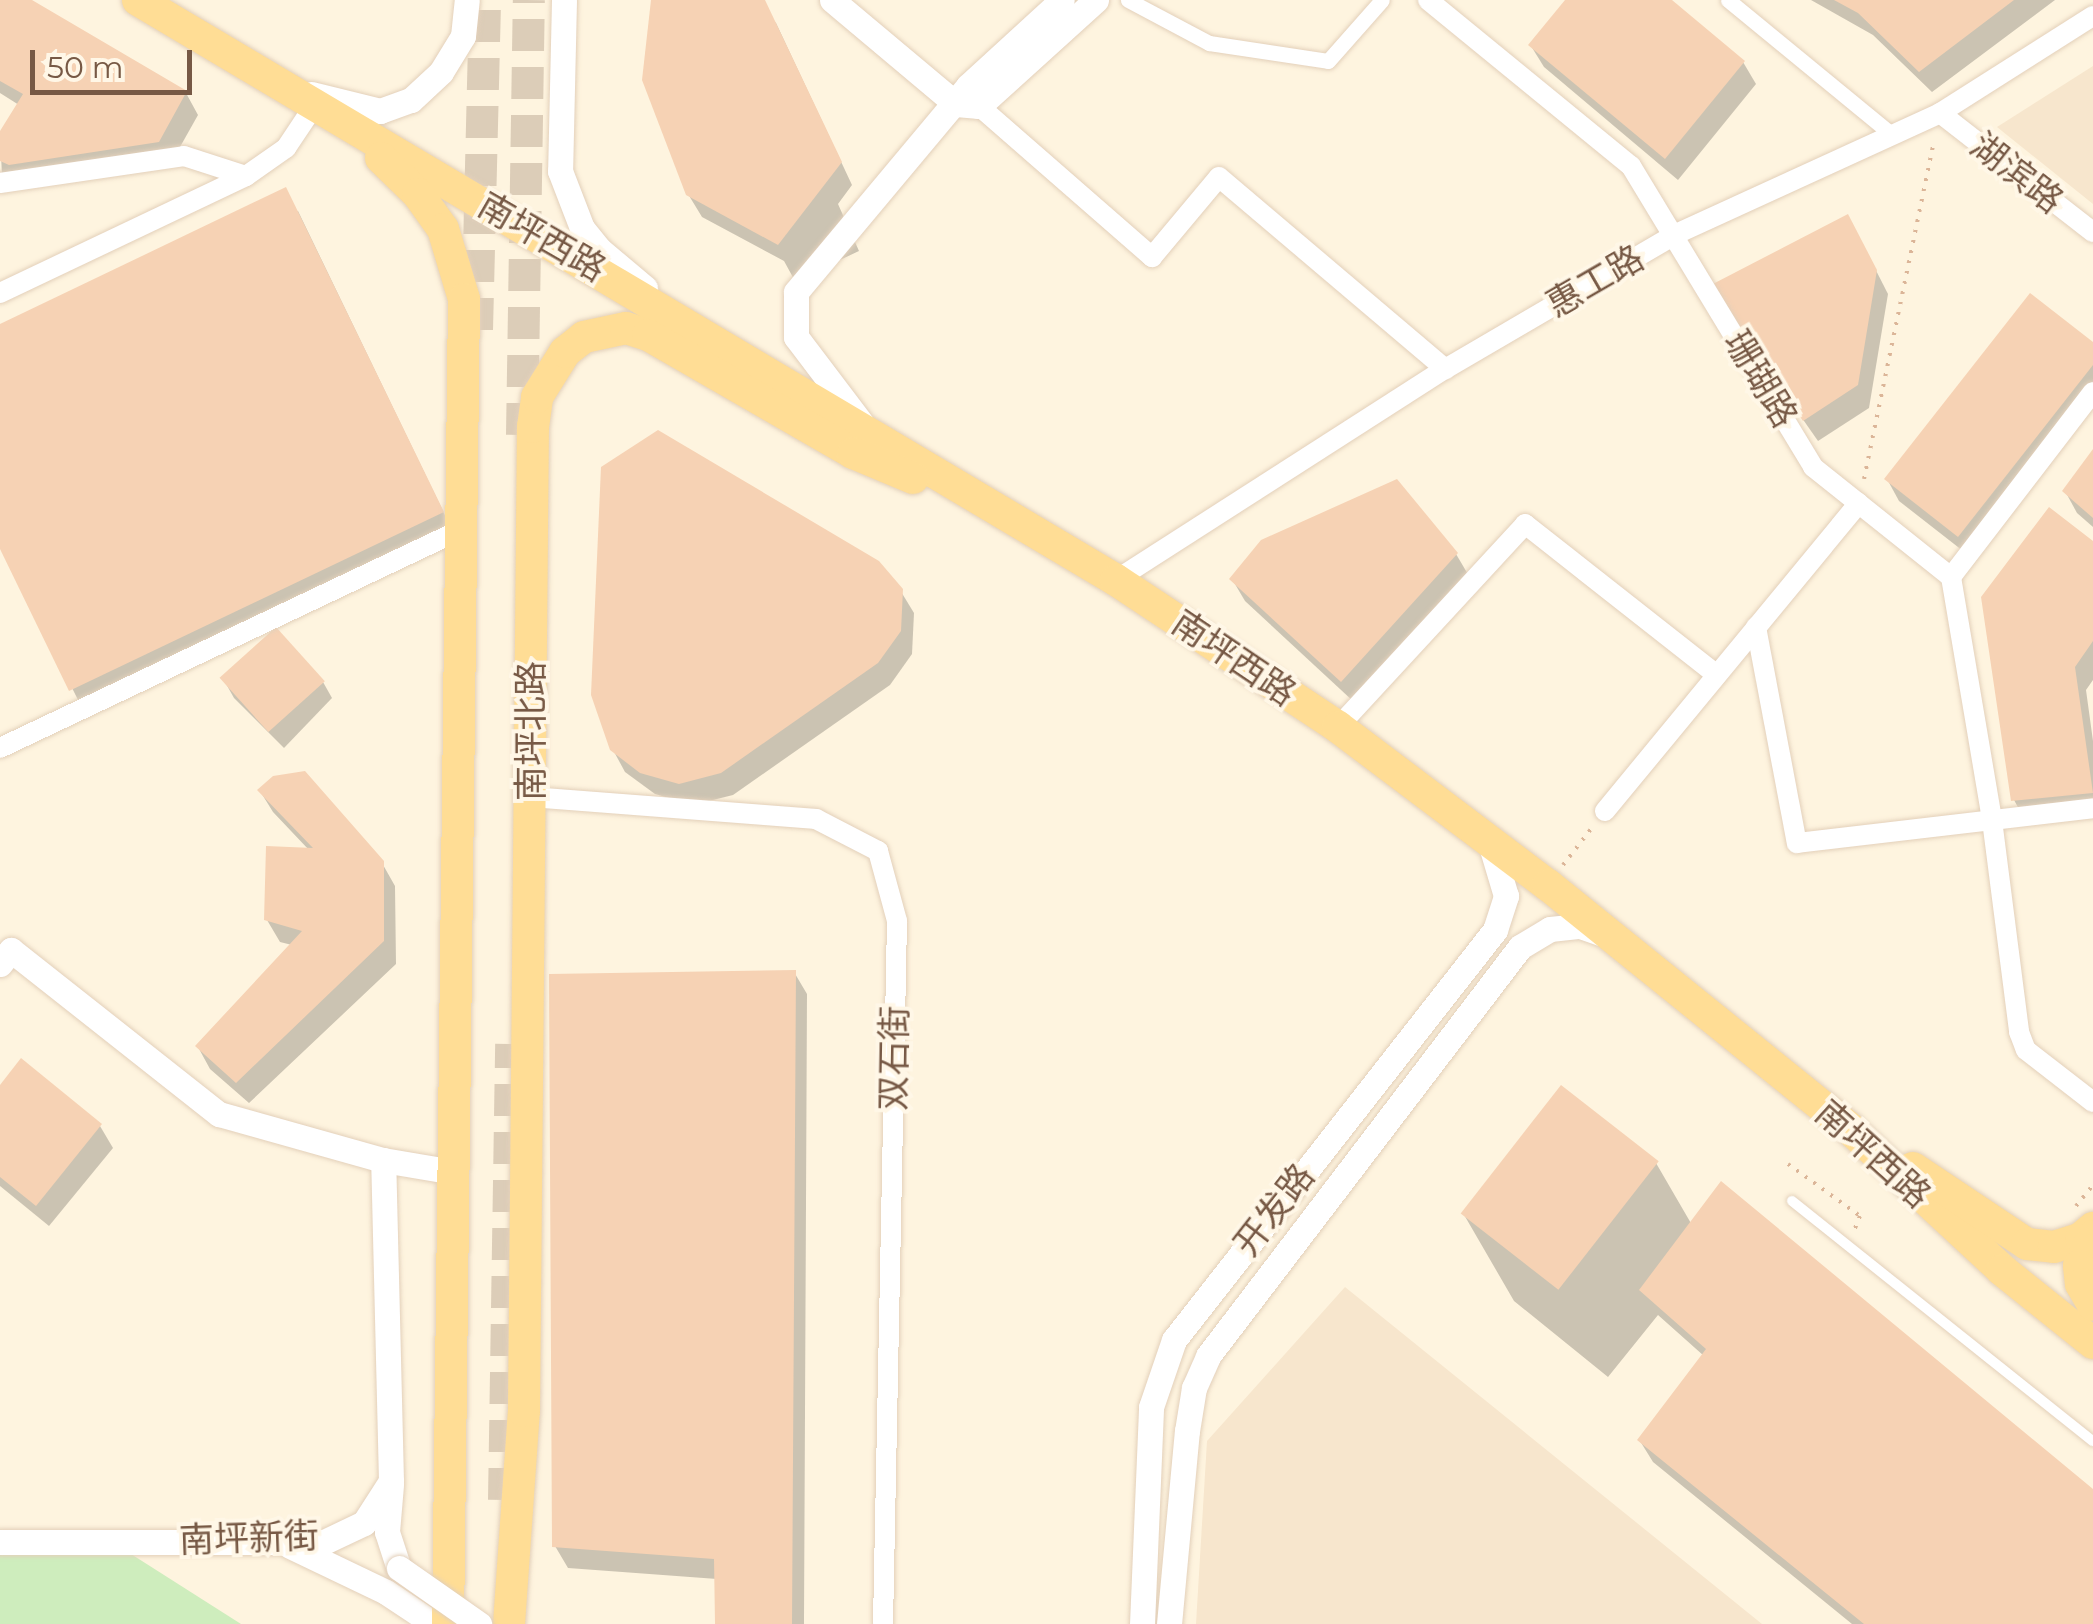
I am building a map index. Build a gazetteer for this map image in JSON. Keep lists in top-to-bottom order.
{
  "streets": {
    "main road": ["南坪西路", "南坪北路"],
    "street": [
      "湖滨路",
      "惠工路",
      "珊瑚路",
      "双石街",
      "开发路",
      "南坪新街"
    ]
  },
  "crossings": [
    ["湖滨路", "惠工路"],
    ["南坪西路", "惠工路"],
    ["南坪西路", "南坪北路"],
    ["南坪西路", "开发路"],
    ["惠工路", "珊瑚路"],
    ["南坪北路", "双石街"]
  ],
  "scale_bar": "50 m"
}
